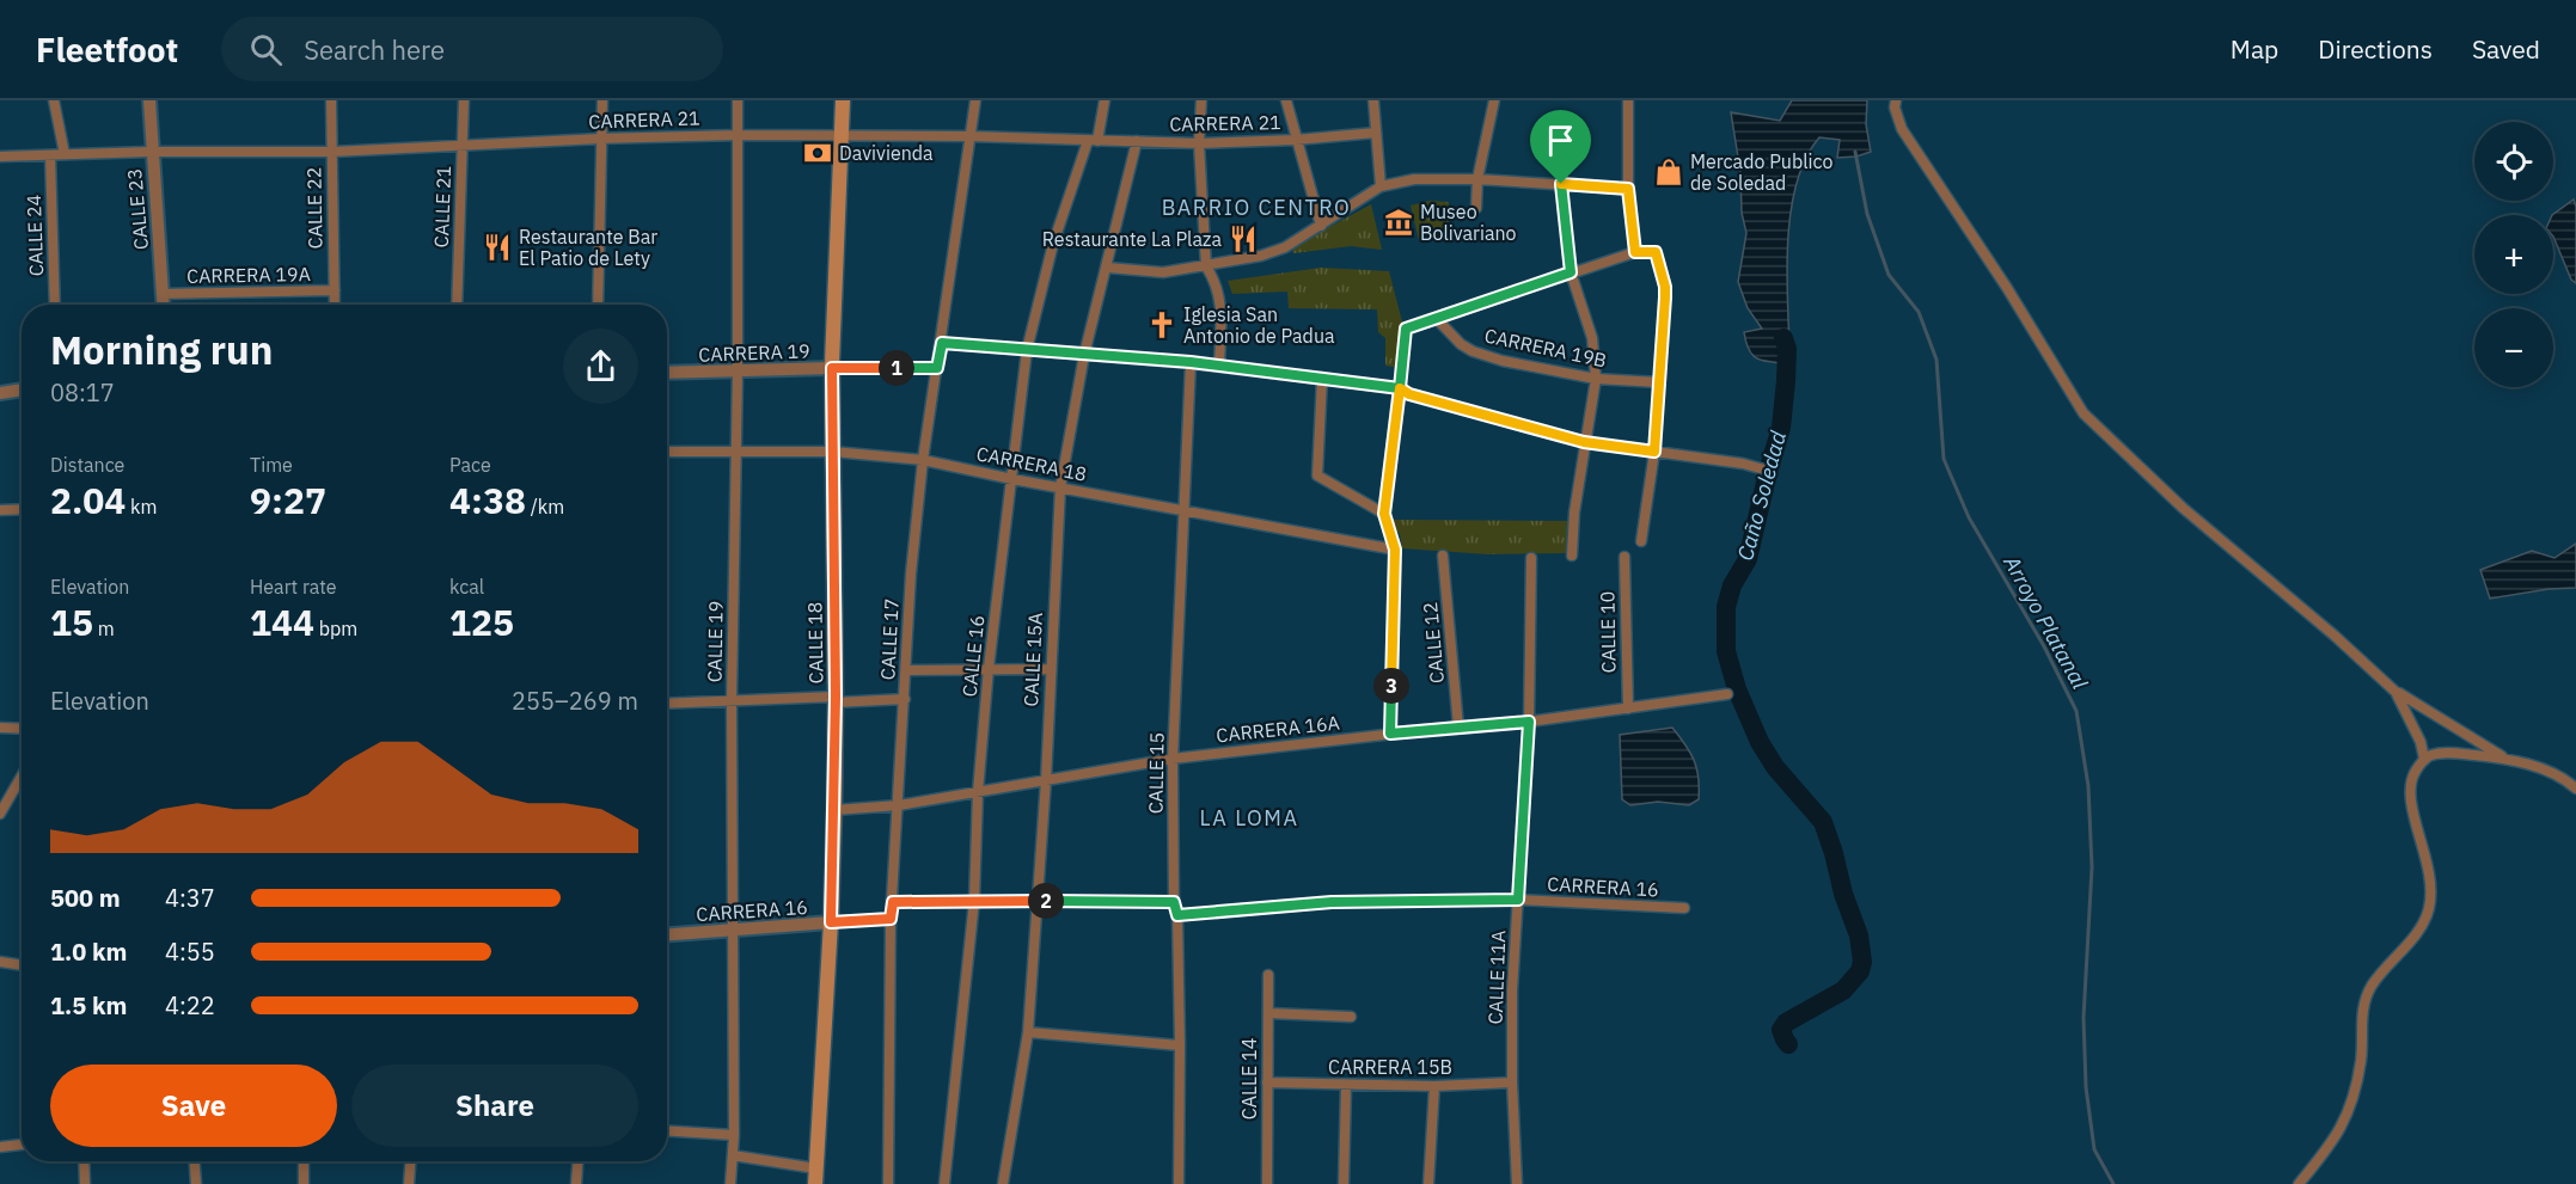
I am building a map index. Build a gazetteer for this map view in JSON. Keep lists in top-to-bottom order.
{
  "streets": {
    "main road": ["CALLE 18"],
    "street": [
      "CARRERA 21",
      "CALLE 21",
      "CALLE 22",
      "CALLE 23",
      "CALLE 24",
      "CARRERA 19A",
      "CARRERA 19B",
      "CARRERA 19",
      "CARRERA 18",
      "CALLE 10",
      "CALLE 17",
      "CALLE 19",
      "CALLE 12",
      "CALLE 16",
      "CALLE 15A",
      "CARRERA 16A",
      "CALLE 15",
      "CARRERA 16",
      "CALLE 11A",
      "CARRERA 15B",
      "CALLE 14"
    ]
  },
  "crossings": [
    ["CARRERA 21", "CALLE 21"],
    ["CARRERA 21", "CALLE 22"],
    ["CARRERA 21", "CALLE 23"],
    ["CARRERA 21", "CALLE 24"],
    ["CARRERA 21", "CALLE 17"],
    ["CARRERA 21", "CALLE 19"],
    ["CARRERA 21", "CALLE 18"],
    ["CARRERA 21", "CALLE 16"],
    ["CARRERA 21", "CALLE 15A"],
    ["CALLE 22", "CARRERA 19A"],
    ["CALLE 23", "CARRERA 19A"],
    ["CARRERA 19", "CALLE 17"],
    ["CARRERA 19", "CALLE 19"],
    ["CARRERA 19", "CALLE 18"],
    ["CARRERA 18", "CALLE 17"],
    ["CARRERA 18", "CALLE 19"],
    ["CARRERA 18", "CALLE 18"],
    ["CARRERA 18", "CALLE 16"],
    ["CARRERA 18", "CALLE 15A"],
    ["CARRERA 18", "CALLE 15"],
    ["CALLE 10", "CARRERA 16A"],
    ["CALLE 17", "CARRERA 16A"],
    ["CALLE 17", "CARRERA 16"],
    ["CALLE 19", "CARRERA 16"],
    ["CALLE 18", "CARRERA 16A"],
    ["CALLE 18", "CARRERA 16"],
    ["CALLE 12", "CARRERA 16A"],
    ["CALLE 16", "CARRERA 16A"],
    ["CALLE 15A", "CARRERA 16A"],
    ["CARRERA 16A", "CALLE 15"],
    ["CARRERA 16A", "CALLE 11A"],
    ["CALLE 15", "CARRERA 16"],
    ["CARRERA 16", "CALLE 11A"],
    ["CALLE 11A", "CARRERA 15B"],
    ["CARRERA 15B", "CALLE 14"]
  ],
  "districts": ["BARRIO CENTRO", "LA LOMA"],
  "water": ["Caño Soledad", "Arroyo Platanal"],
  "places": {
    "bank": ["Davivienda"],
    "shop": ["Mercado Publico de Soledad"],
    "museum": ["Museo Bolivariano"],
    "restaurant": ["Restaurante La Plaza", "Restaurante Bar El Patio de Lety"],
    "church": ["Iglesia San Antonio de Padua"]
  },
  "page": {
    "header": "Fleetfoot",
    "search": "Search here",
    "nav": ["Map", "Directions", "Saved"],
    "map_buttons": ["+", "−"],
    "heading": ["Morning run", "08:17"],
    "pins": ["1", "3", "2"],
    "stats": [
      ["Distance", "2.04 km"],
      ["Time", "9:27"],
      ["Pace", "4:38 /km"],
      ["Elevation", "15 m"],
      ["Heart rate", "144 bpm"],
      ["kcal", "125"]
    ],
    "chart": ["Elevation", "255–269 m"],
    "list": [
      {
        "name": "500 m",
        "note": "4:37"
      },
      {
        "name": "1.0 km",
        "note": "4:55"
      },
      {
        "name": "1.5 km",
        "note": "4:22"
      }
    ],
    "buttons": ["Save", "Share"]
  }
}
